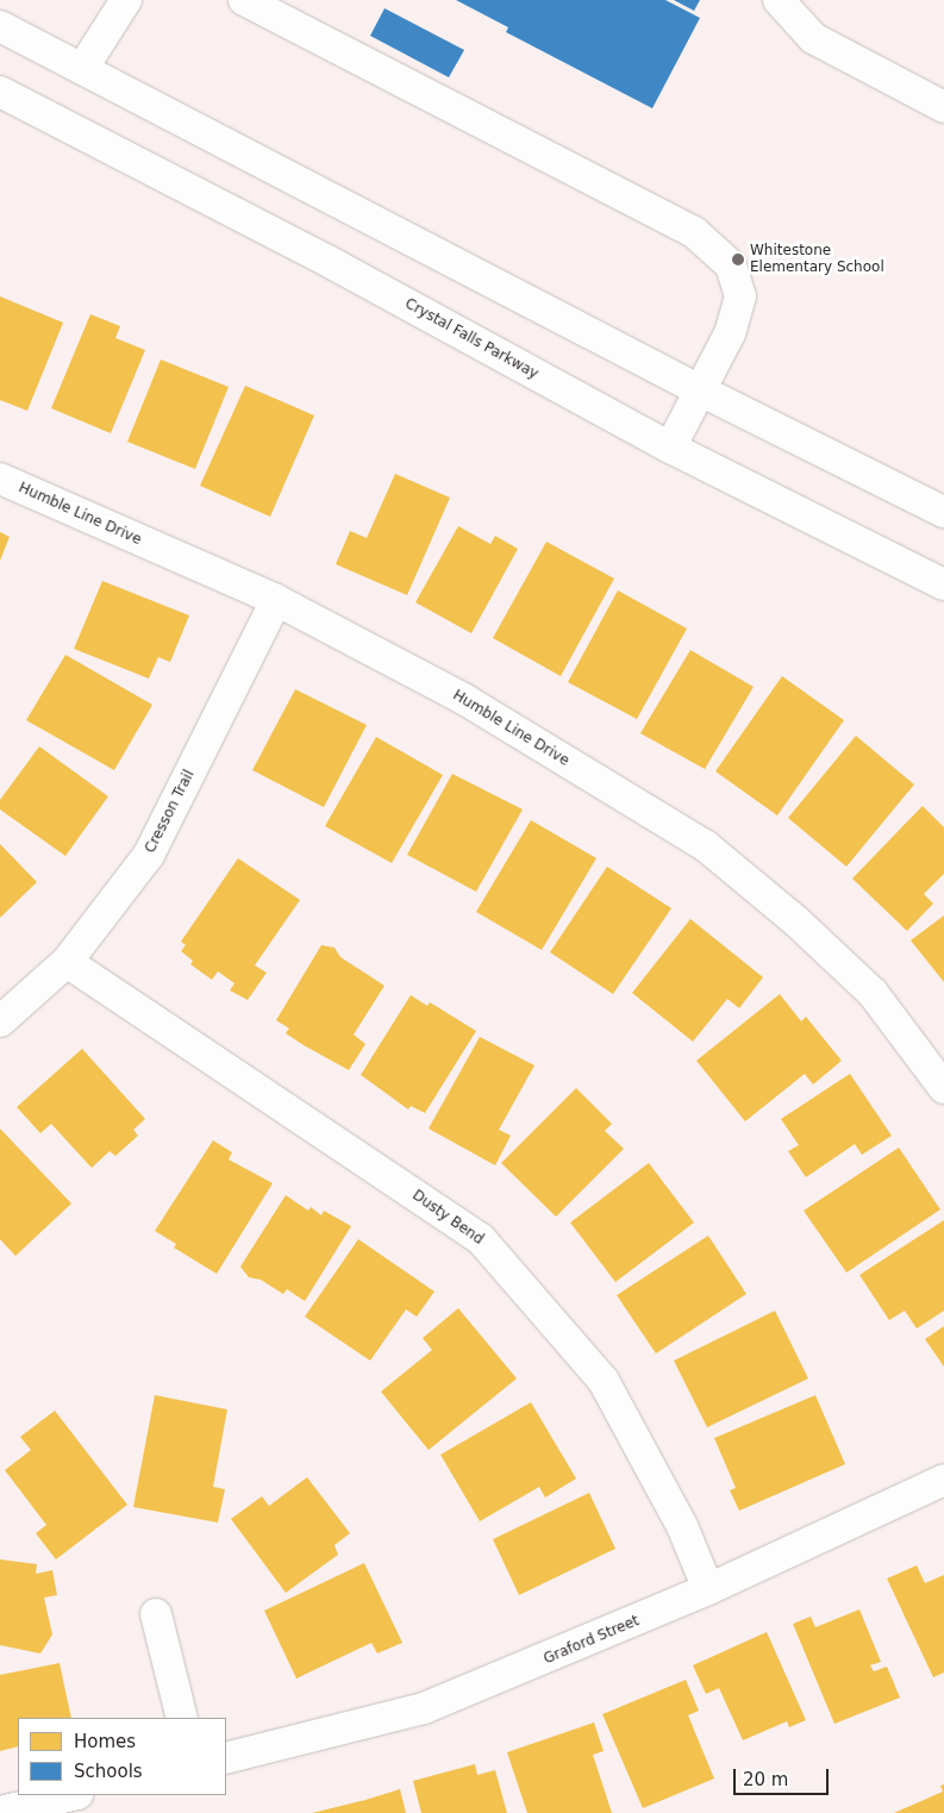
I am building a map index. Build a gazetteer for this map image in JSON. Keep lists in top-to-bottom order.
{
  "streets": {
    "street": [
      "Crystal Falls Parkway",
      "Humble Line Drive",
      "Cresson Trail",
      "Dusty Bend",
      "Graford Street"
    ]
  },
  "crossings": [
    ["Humble Line Drive", "Cresson Trail"],
    ["Cresson Trail", "Dusty Bend"],
    ["Dusty Bend", "Graford Street"]
  ],
  "places": ["Whitestone Elementary School"],
  "legend": ["Homes", "Schools"],
  "scale_bar": "20 m"
}
